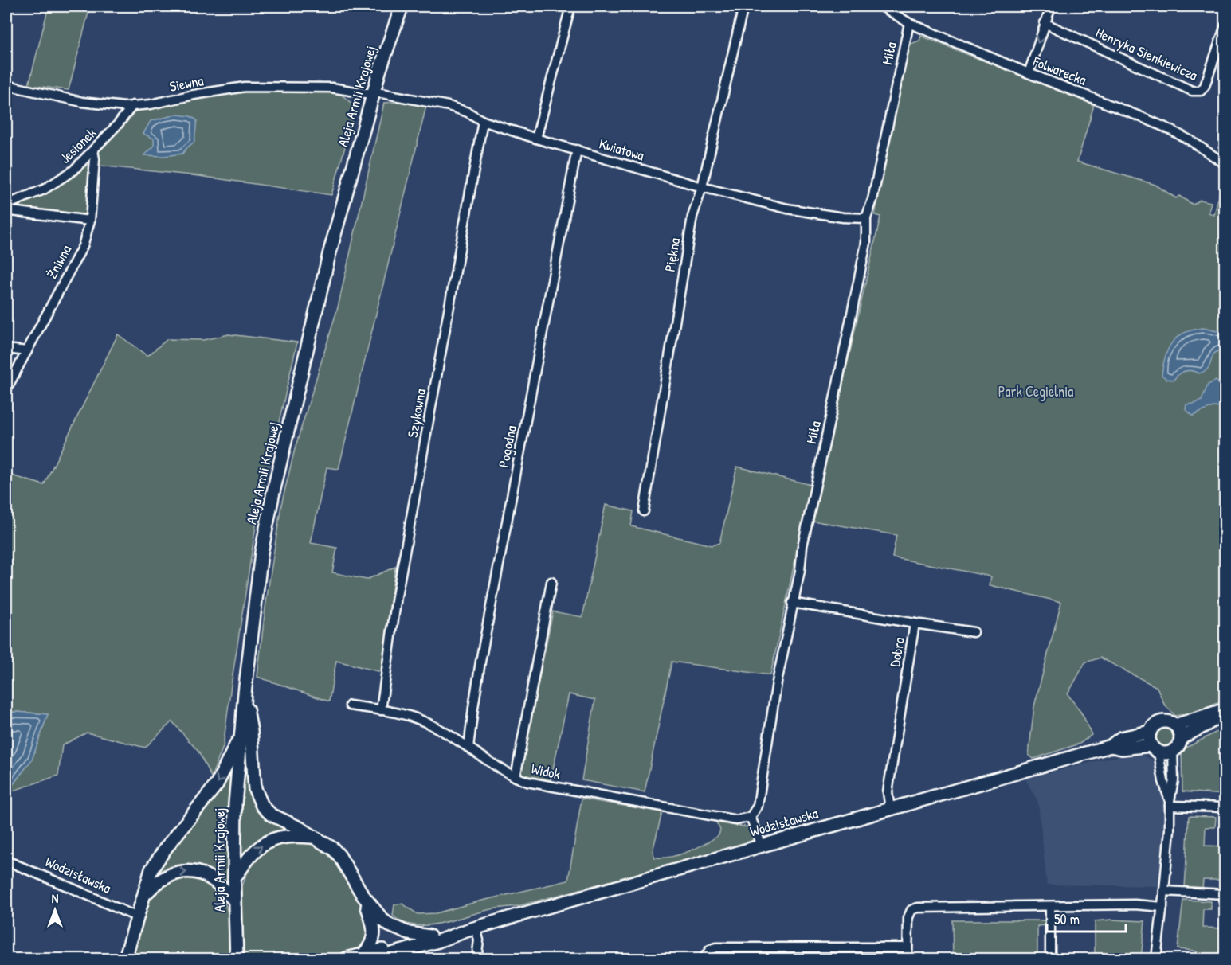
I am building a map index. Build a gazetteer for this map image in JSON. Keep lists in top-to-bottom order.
{
  "streets": {
    "main road": ["Aleja Armii Krajowej", "Wodzisławska"],
    "street": [
      "Miła",
      "Henryka Sienkiewicza",
      "Folwarecka",
      "Siewna",
      "Jesionek",
      "Kwiatowa",
      "Piękna",
      "Żniwna",
      "Szykowna",
      "Pogodna",
      "Dobra",
      "Widok"
    ]
  },
  "crossings": [
    ["Miła", "Folwarecka"],
    ["Miła", "Kwiatowa"],
    ["Miła", "Dobra"],
    ["Miła", "Widok"],
    ["Siewna", "Aleja Armii Krajowej"],
    ["Siewna", "Jesionek"],
    ["Siewna", "Kwiatowa"],
    ["Aleja Armii Krajowej", "Kwiatowa"],
    ["Jesionek", "Żniwna"],
    ["Kwiatowa", "Piękna"],
    ["Kwiatowa", "Szykowna"],
    ["Kwiatowa", "Pogodna"],
    ["Szykowna", "Widok"],
    ["Pogodna", "Widok"],
    ["Dobra", "Wodzisławska"]
  ],
  "parks": ["Park Cegielnia"],
  "scale_bar": "50 m",
  "north": "top"
}
